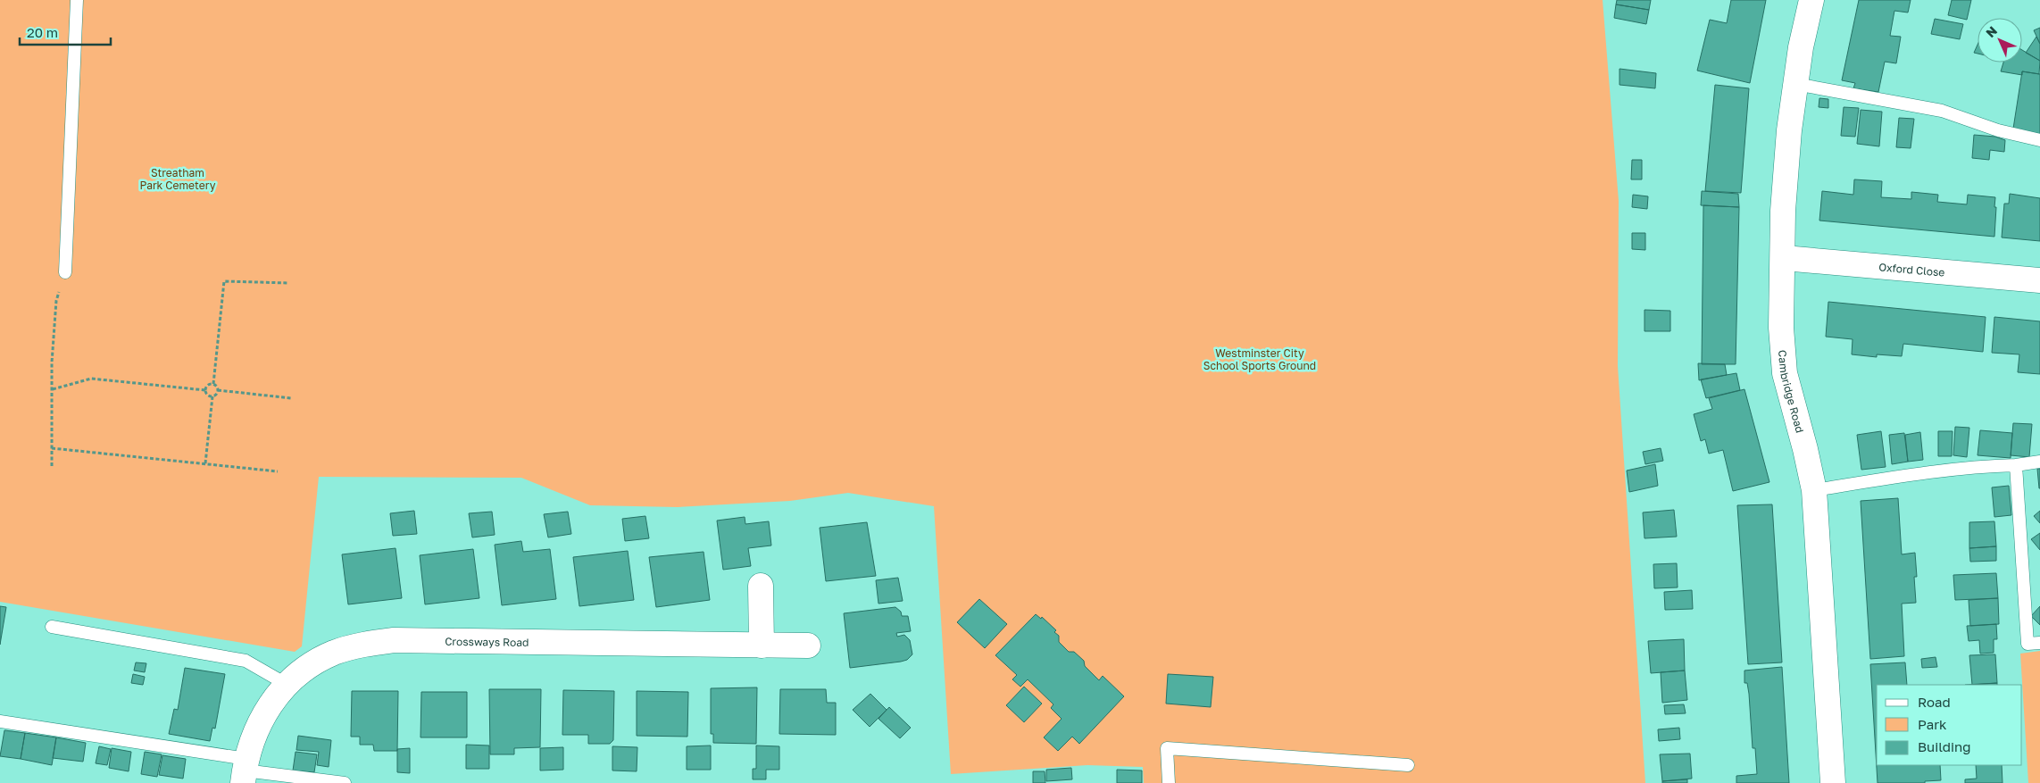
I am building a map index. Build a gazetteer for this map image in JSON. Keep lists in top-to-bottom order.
{
  "streets": {
    "street": ["Oxford Close", "Cambridge Road", "Crossways Road"]
  },
  "crossings": [
    ["Oxford Close", "Cambridge Road"]
  ],
  "parks": ["Streatham Park Cemetery", "Westminster City School Sports Ground"],
  "legend": ["Road", "Park", "Building"],
  "scale_bar": "20 m",
  "north": "top left"
}
